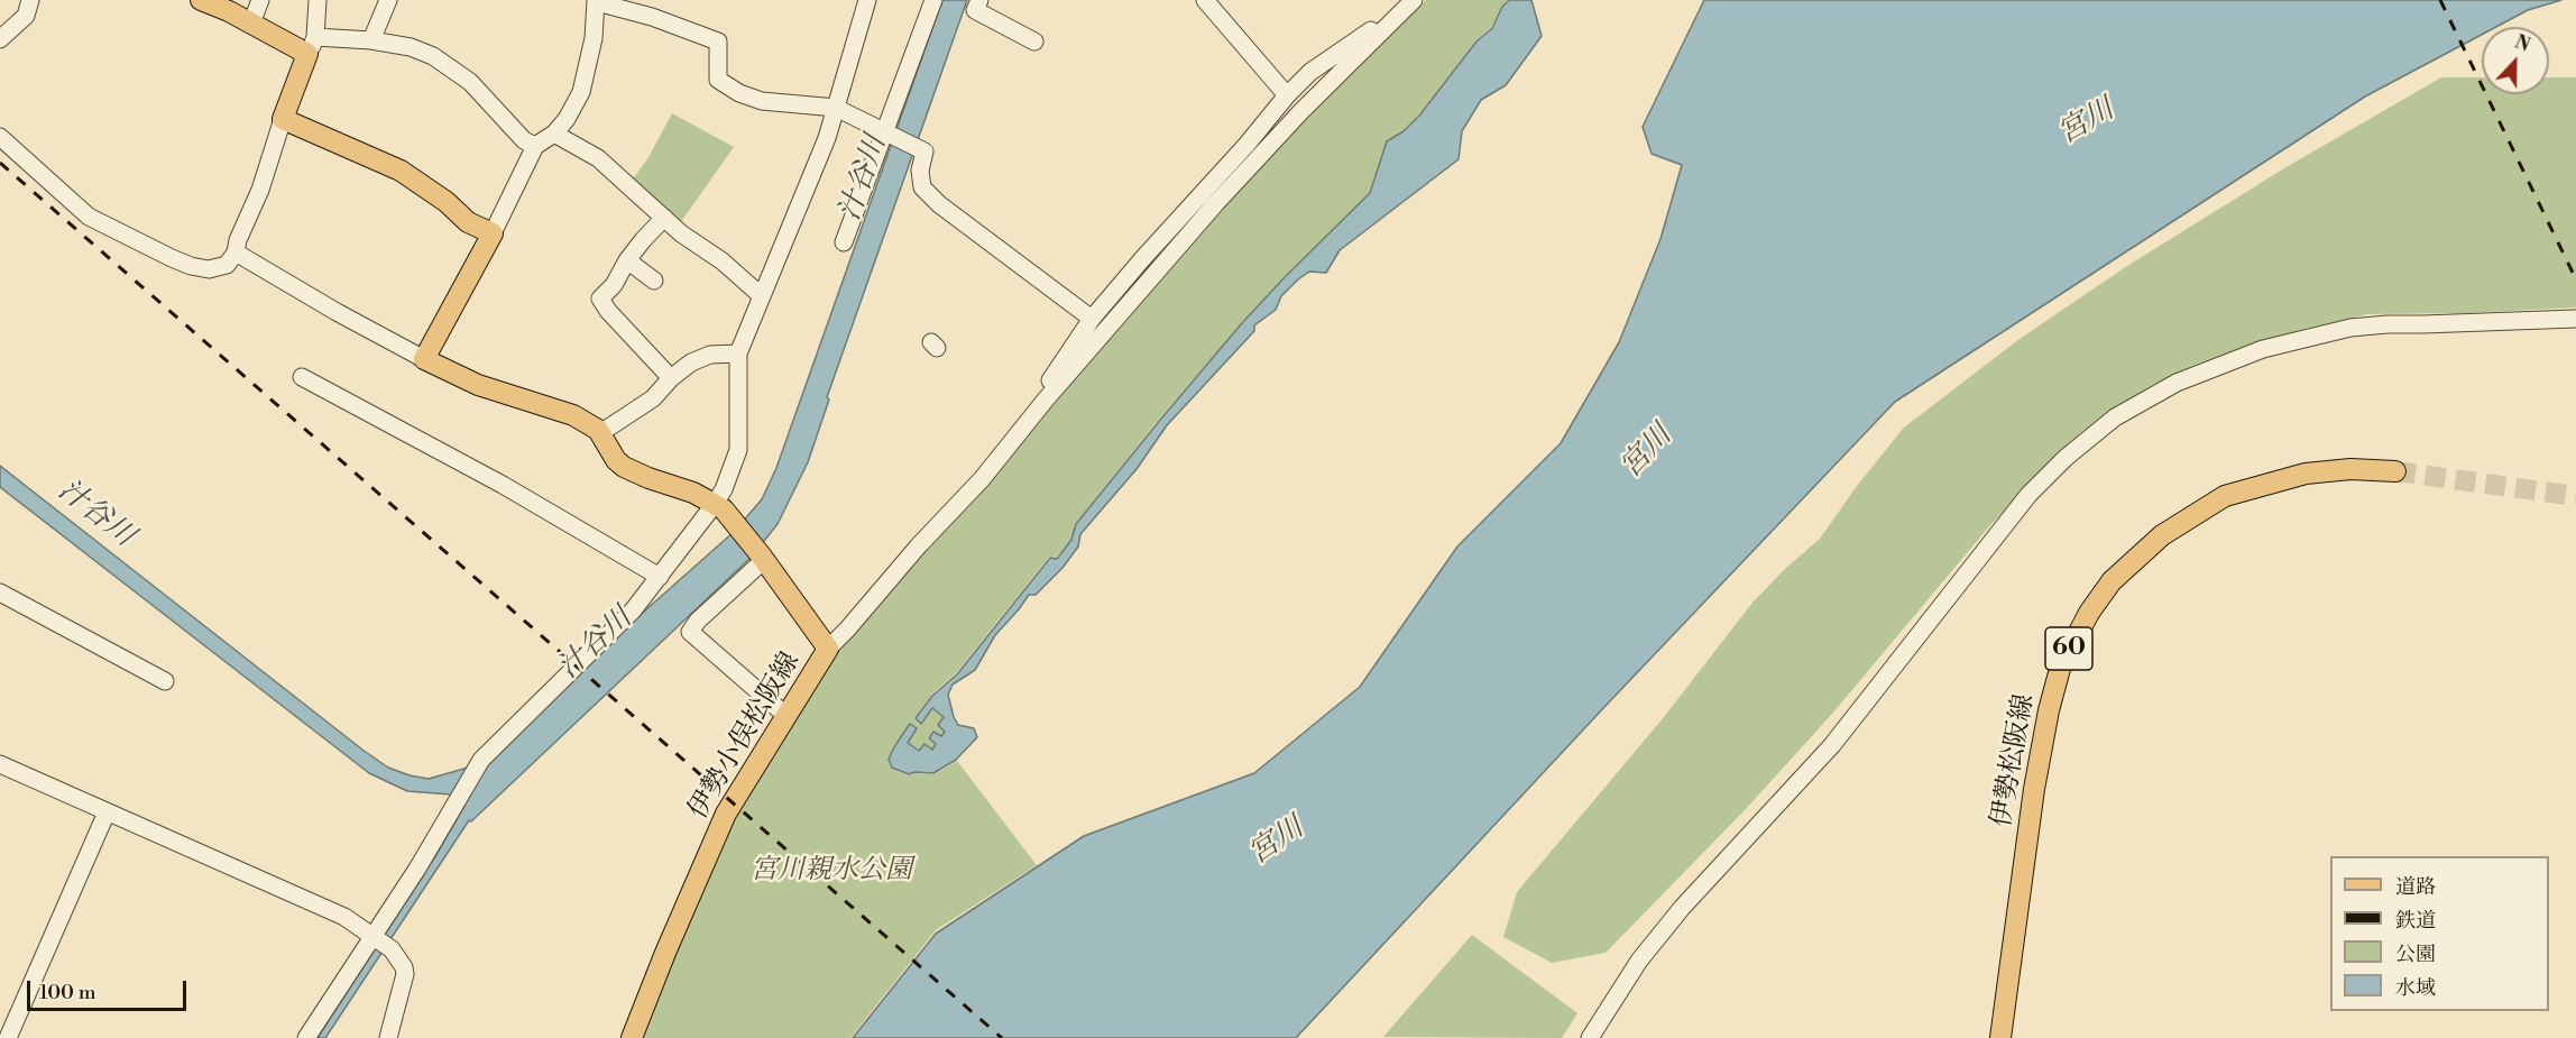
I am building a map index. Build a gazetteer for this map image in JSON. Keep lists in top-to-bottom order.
{
  "streets": {
    "main road": ["60", "伊勢小俣松阪線", "伊勢松阪線"]
  },
  "water": ["宮川", "汁谷川"],
  "parks": ["宮川親水公園"],
  "legend": [
    "道路",
    "鉄道",
    "公園",
    "水域"
  ],
  "scale_bar": "100 m",
  "north": "top"
}
